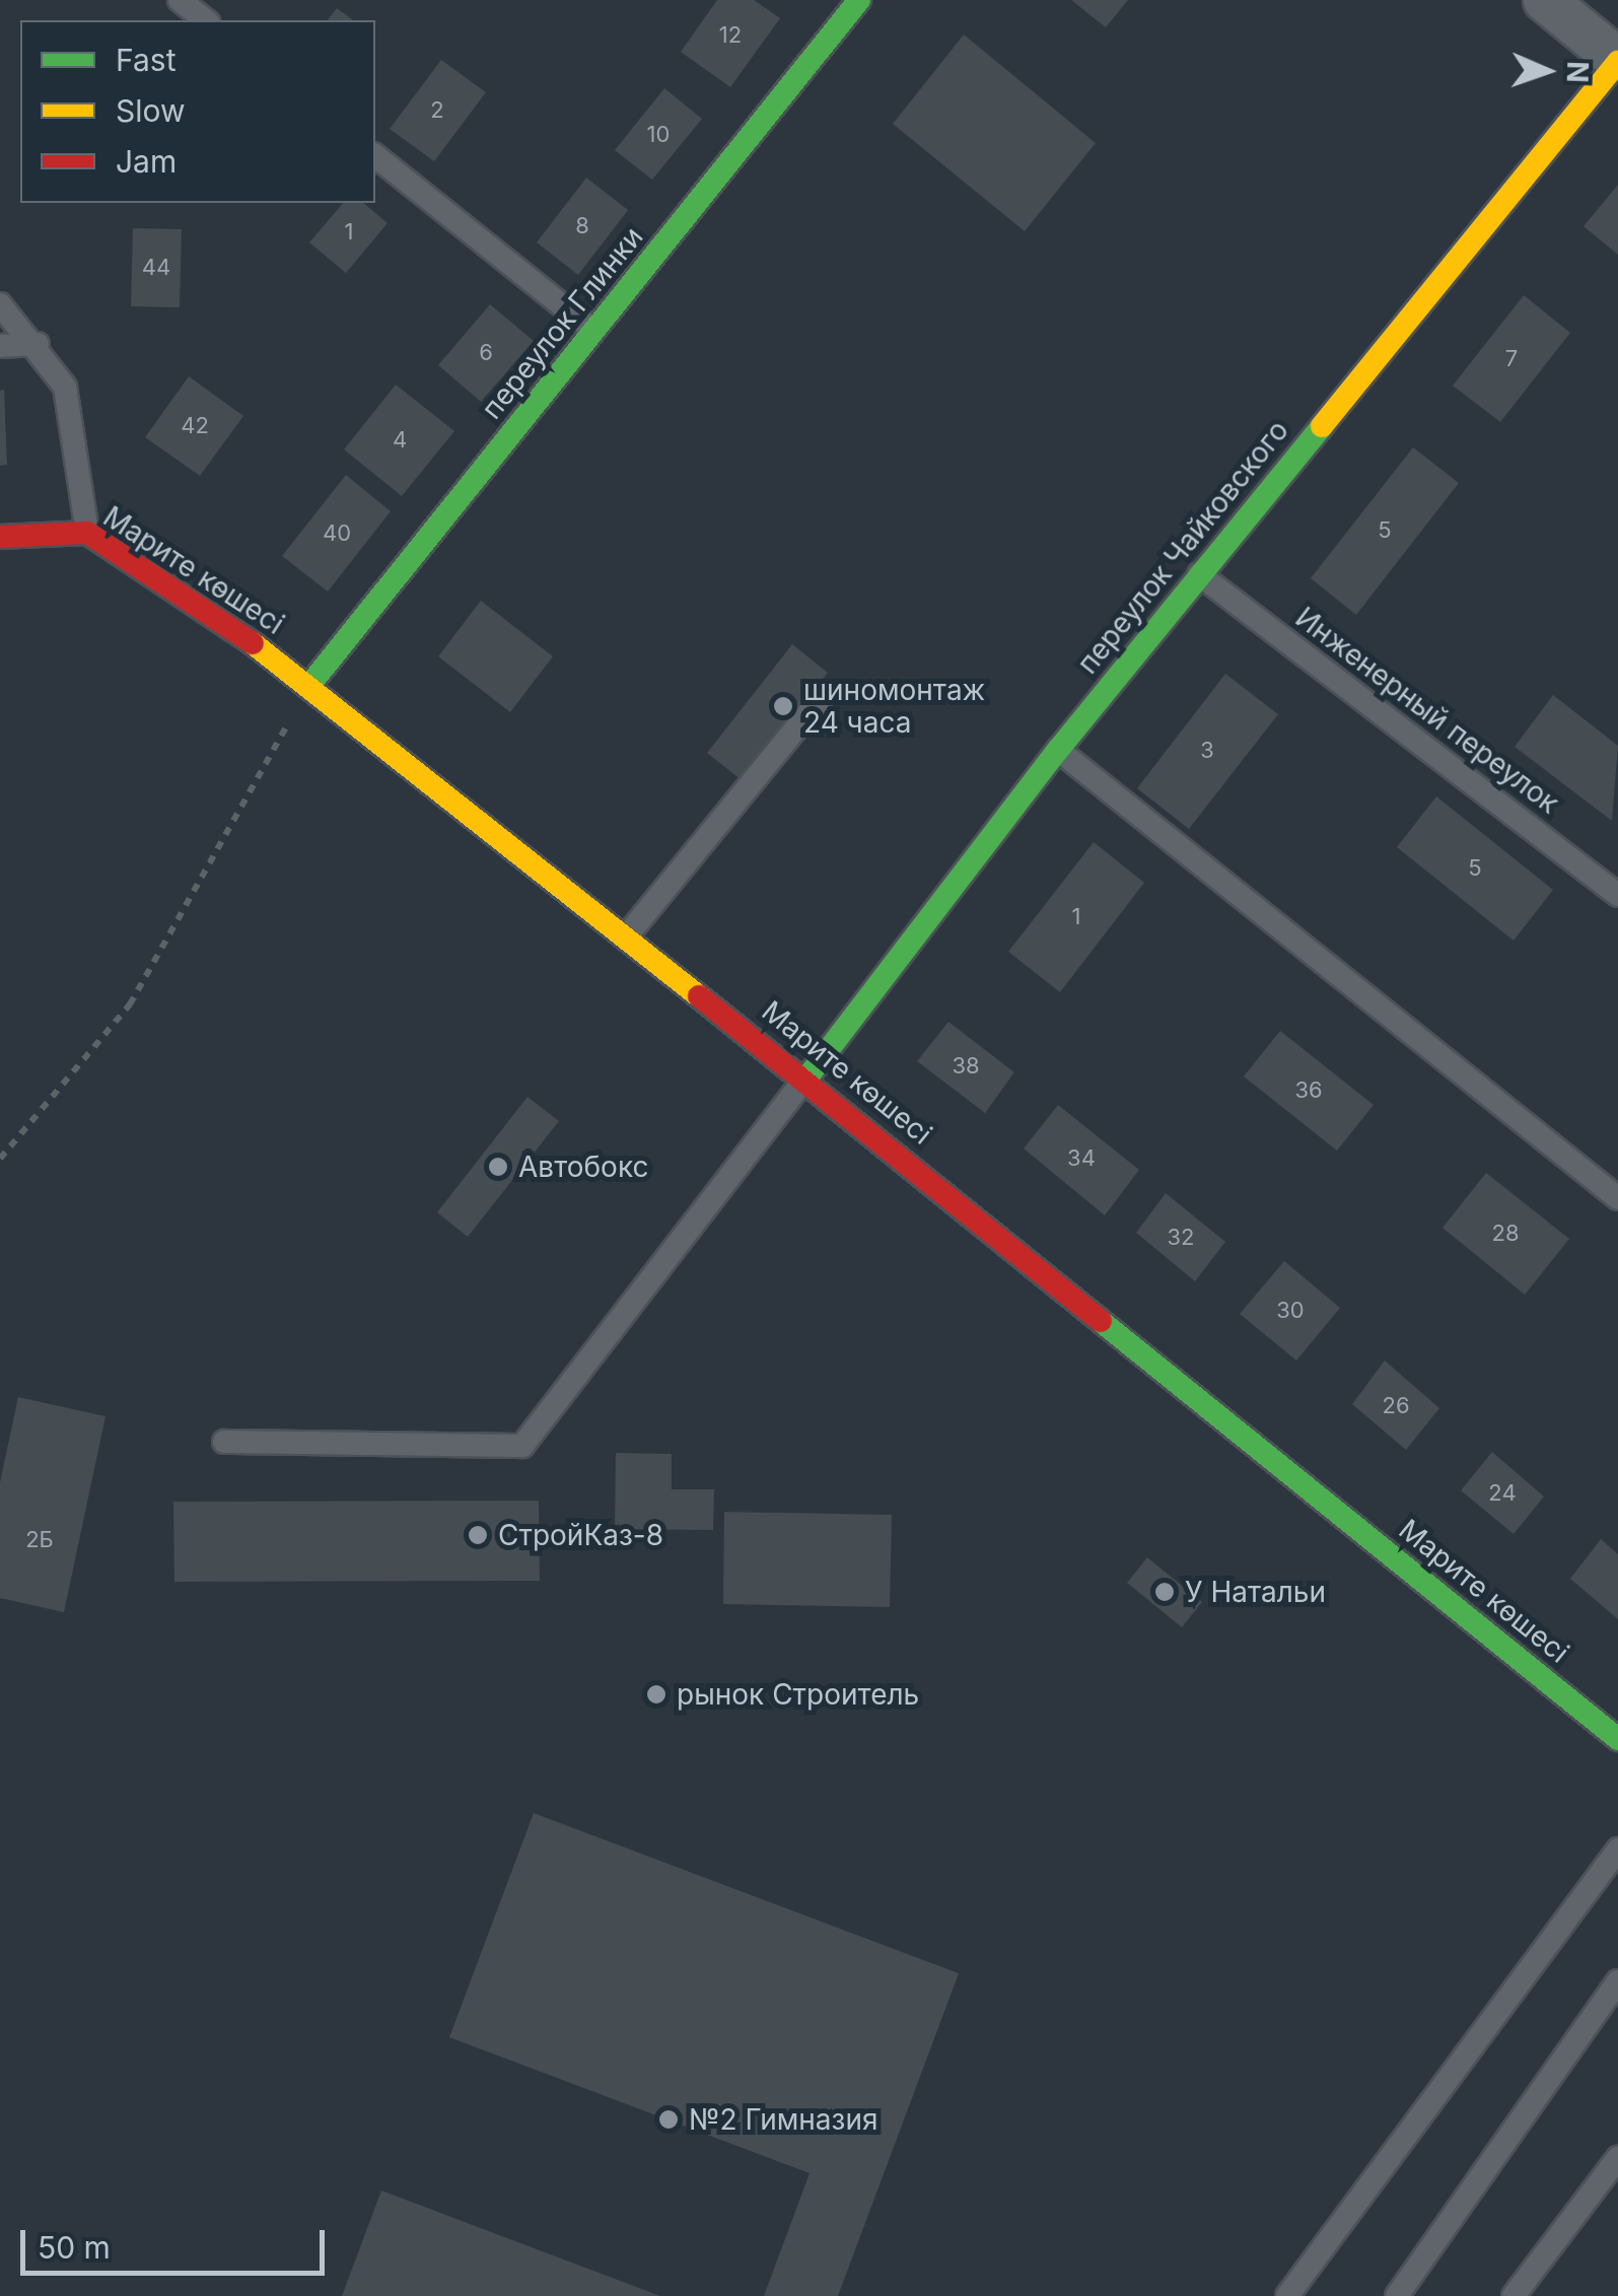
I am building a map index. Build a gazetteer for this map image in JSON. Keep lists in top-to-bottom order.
{
  "streets": {
    "street": ["переулок Глинки", "переулок Чайковского", "Марите көшесі"],
    "lane": ["Инженерный переулок"]
  },
  "crossings": [
    ["переулок Глинки", "Марите көшесі"],
    ["переулок Чайковского", "Марите көшесі"],
    ["переулок Чайковского", "Инженерный переулок"]
  ],
  "places": [
    "шиномонтаж 24 часа",
    "Автобокс",
    "СтройКаз-8",
    "У Натальи",
    "рынок Строитель",
    "№2 Гимназия"
  ],
  "house_numbers": [
    "12",
    "2",
    "10",
    "8",
    "1",
    "44",
    "6",
    "7",
    "42",
    "4",
    "5",
    "40",
    "3",
    "5",
    "1",
    "38",
    "36",
    "34",
    "28",
    "32",
    "30",
    "26",
    "24",
    "2Б"
  ],
  "legend": ["Fast", "Slow", "Jam"],
  "scale_bar": "50 m",
  "north": "right"
}
